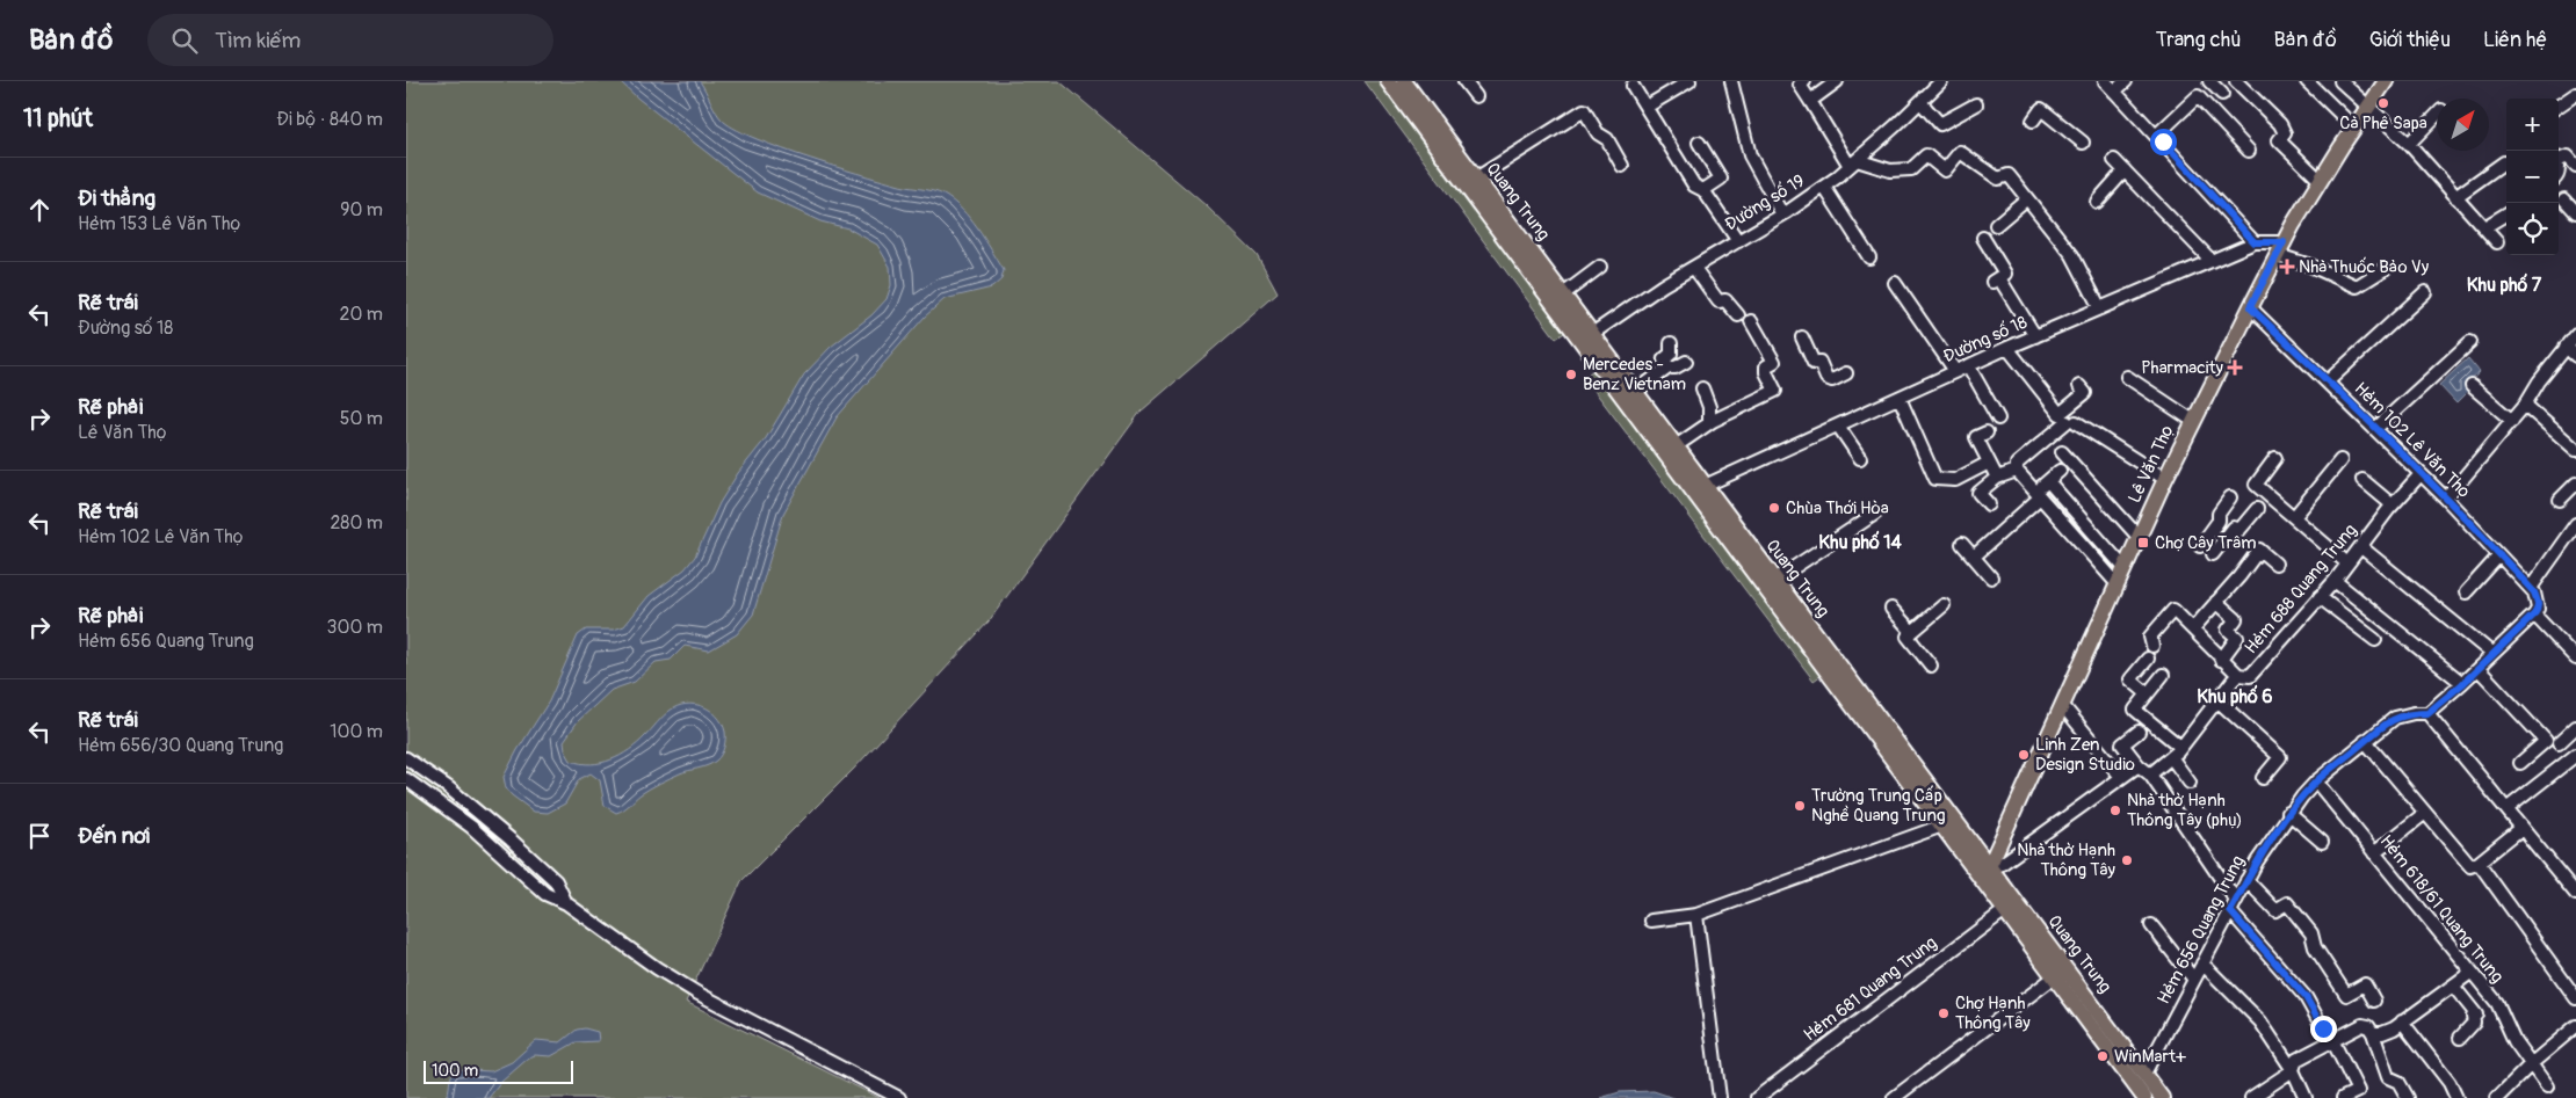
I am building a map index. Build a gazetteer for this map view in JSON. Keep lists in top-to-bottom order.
{
  "streets": {
    "main road": ["Quang Trung", "Lê Văn Thọ"],
    "street": [
      "Đường số 19",
      "Đường số 18",
      "Hẻm 102 Lê Văn Thọ",
      "Hẻm 688 Quang Trung",
      "Hẻm 618/61 Quang Trung",
      "Hẻm 656 Quang Trung",
      "Hẻm 681 Quang Trung"
    ]
  },
  "crossings": [
    ["Quang Trung", "Đường số 19"],
    ["Quang Trung", "Đường số 18"],
    ["Quang Trung", "Lê Văn Thọ"],
    ["Quang Trung", "Hẻm 656 Quang Trung"],
    ["Quang Trung", "Hẻm 681 Quang Trung"],
    ["Đường số 18", "Lê Văn Thọ"],
    ["Hẻm 102 Lê Văn Thọ", "Lê Văn Thọ"],
    ["Hẻm 102 Lê Văn Thọ", "Hẻm 688 Quang Trung"],
    ["Hẻm 618/61 Quang Trung", "Hẻm 656 Quang Trung"]
  ],
  "districts": ["Khu phố 7", "Khu phố 14", "Khu phố 6"],
  "places": {
    "other": [
      "Cà Phê Sapa",
      "Mercedes - Benz Vietnam",
      "Chùa Thới Hòa",
      "Linh Zen Design Studio",
      "Trường Trung Cấp Nghề Quang Trung",
      "Nhà thờ Hạnh Thông Tây (phụ)",
      "Nhà thờ Hạnh Thông Tây",
      "Chợ Hạnh Thông Tây",
      "WinMart+"
    ],
    "health": ["Nhà Thuốc Bảo Vy", "Pharmacity"],
    "transit": ["Chợ Cây Trâm"]
  },
  "scale_bar": "100 m",
  "north": "top right",
  "page": {
    "header": "Bản đồ",
    "search": "Tìm kiếm",
    "nav": [
      "Trang chủ",
      "Bản đồ",
      "Giới thiệu",
      "Liên hệ"
    ],
    "heading": ["11 phút", "Đi bộ · 840 m"],
    "map_buttons": ["+", "−"],
    "list": [
      ["Đi thẳng", "Hẻm 153 Lê Văn Thọ", "90 m"],
      ["Rẽ trái", "Đường số 18", "20 m"],
      ["Rẽ phải", "Lê Văn Thọ", "50 m"],
      ["Rẽ trái", "Hẻm 102 Lê Văn Thọ", "280 m"],
      ["Rẽ phải", "Hẻm 656 Quang Trung", "300 m"],
      ["Rẽ trái", "Hẻm 656/30 Quang Trung", "100 m"],
      "Đến nơi"
    ],
    "scale": "100 m"
  }
}
